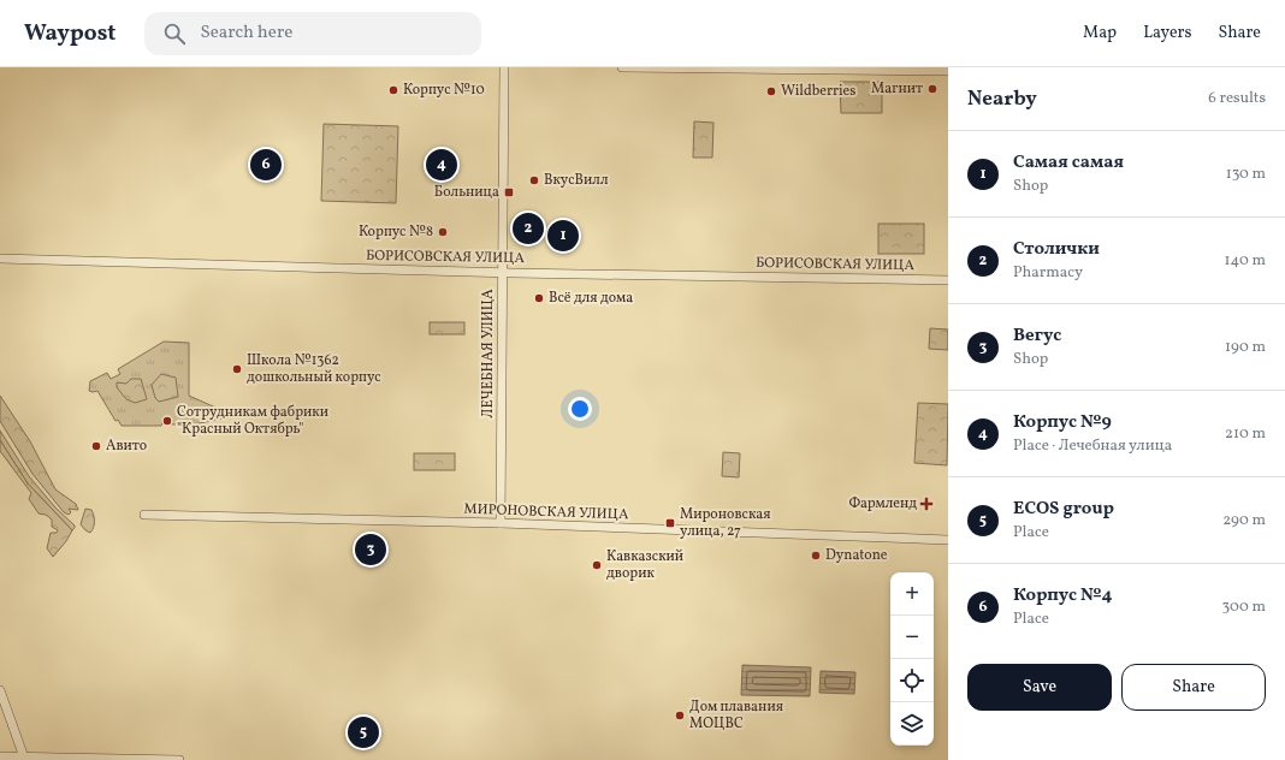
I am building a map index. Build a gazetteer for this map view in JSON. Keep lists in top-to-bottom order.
{
  "streets": {
    "street": ["БОРИСОВСКАЯ УЛИЦА", "ЛЕЧЕБНАЯ УЛИЦА", "МИРОНОВСКАЯ УЛИЦА"]
  },
  "crossings": [
    ["БОРИСОВСКАЯ УЛИЦА", "ЛЕЧЕБНАЯ УЛИЦА"],
    ["ЛЕЧЕБНАЯ УЛИЦА", "МИРОНОВСКАЯ УЛИЦА"]
  ],
  "places": {
    "other": [
      "Магнит",
      "Корпус №10",
      "Wildberries",
      "ВкусВилл",
      "Корпус №8",
      "Всё для дома",
      "Школа №1362 дошкольный корпус",
      "Сотрудникам фабрики \"Красный Октябрь\"",
      "Авито",
      "Dynatone",
      "Кавказский дворик",
      "Дом плавания МОЦВС"
    ],
    "transit": ["Больница", "Мироновская улица, 27"],
    "health": ["Фармленд"]
  },
  "page": {
    "header": "Waypost",
    "search": "Search here",
    "nav": ["Map", "Layers", "Share"],
    "heading": ["Nearby", "6 results"],
    "list": [
      {
        "mark": "1",
        "name": "Самая самая",
        "note": "Shop",
        "value": "130 m"
      },
      {
        "mark": "2",
        "name": "Столички",
        "note": "Pharmacy",
        "value": "140 m"
      },
      {
        "mark": "3",
        "name": "Вегус",
        "note": "Shop",
        "value": "190 m"
      },
      {
        "mark": "4",
        "name": "Корпус №9",
        "note": "Place · Лечебная улица",
        "value": "210 m"
      },
      {
        "mark": "5",
        "name": "ECOS group",
        "note": "Place",
        "value": "290 m"
      },
      {
        "mark": "6",
        "name": "Корпус №4",
        "note": "Place",
        "value": "300 m"
      }
    ],
    "pins": [
      "4",
      "6",
      "2",
      "1",
      "3",
      "5"
    ],
    "map_buttons": ["+", "−"],
    "buttons": ["Save", "Share"]
  }
}
